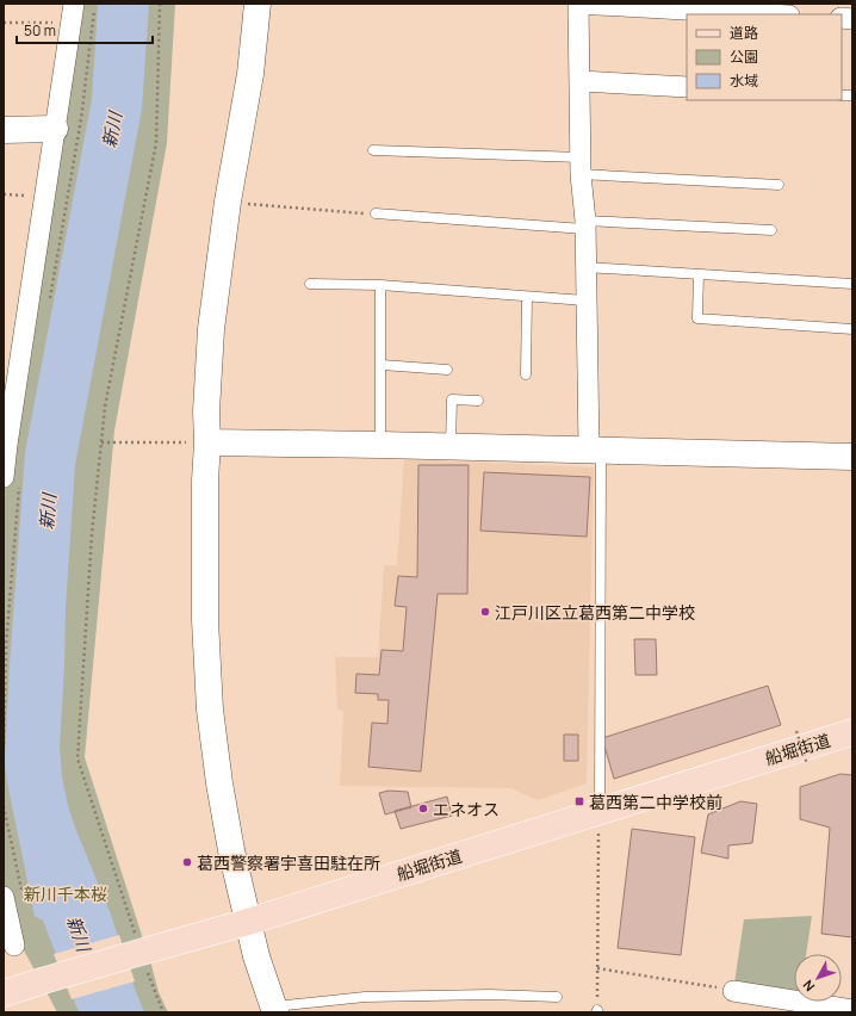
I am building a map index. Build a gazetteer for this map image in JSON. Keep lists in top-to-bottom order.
{
  "streets": {
    "main road": ["船堀街道"]
  },
  "water": ["新川"],
  "parks": ["新川千本桜"],
  "places": {
    "other": ["江戸川区立葛西第二中学校", "エネオス", "葛西警察署宇喜田駐在所"],
    "transit": ["葛西第二中学校前"]
  },
  "legend": ["道路", "公園", "水域"],
  "scale_bar": "50 m",
  "north": "bottom left"
}
